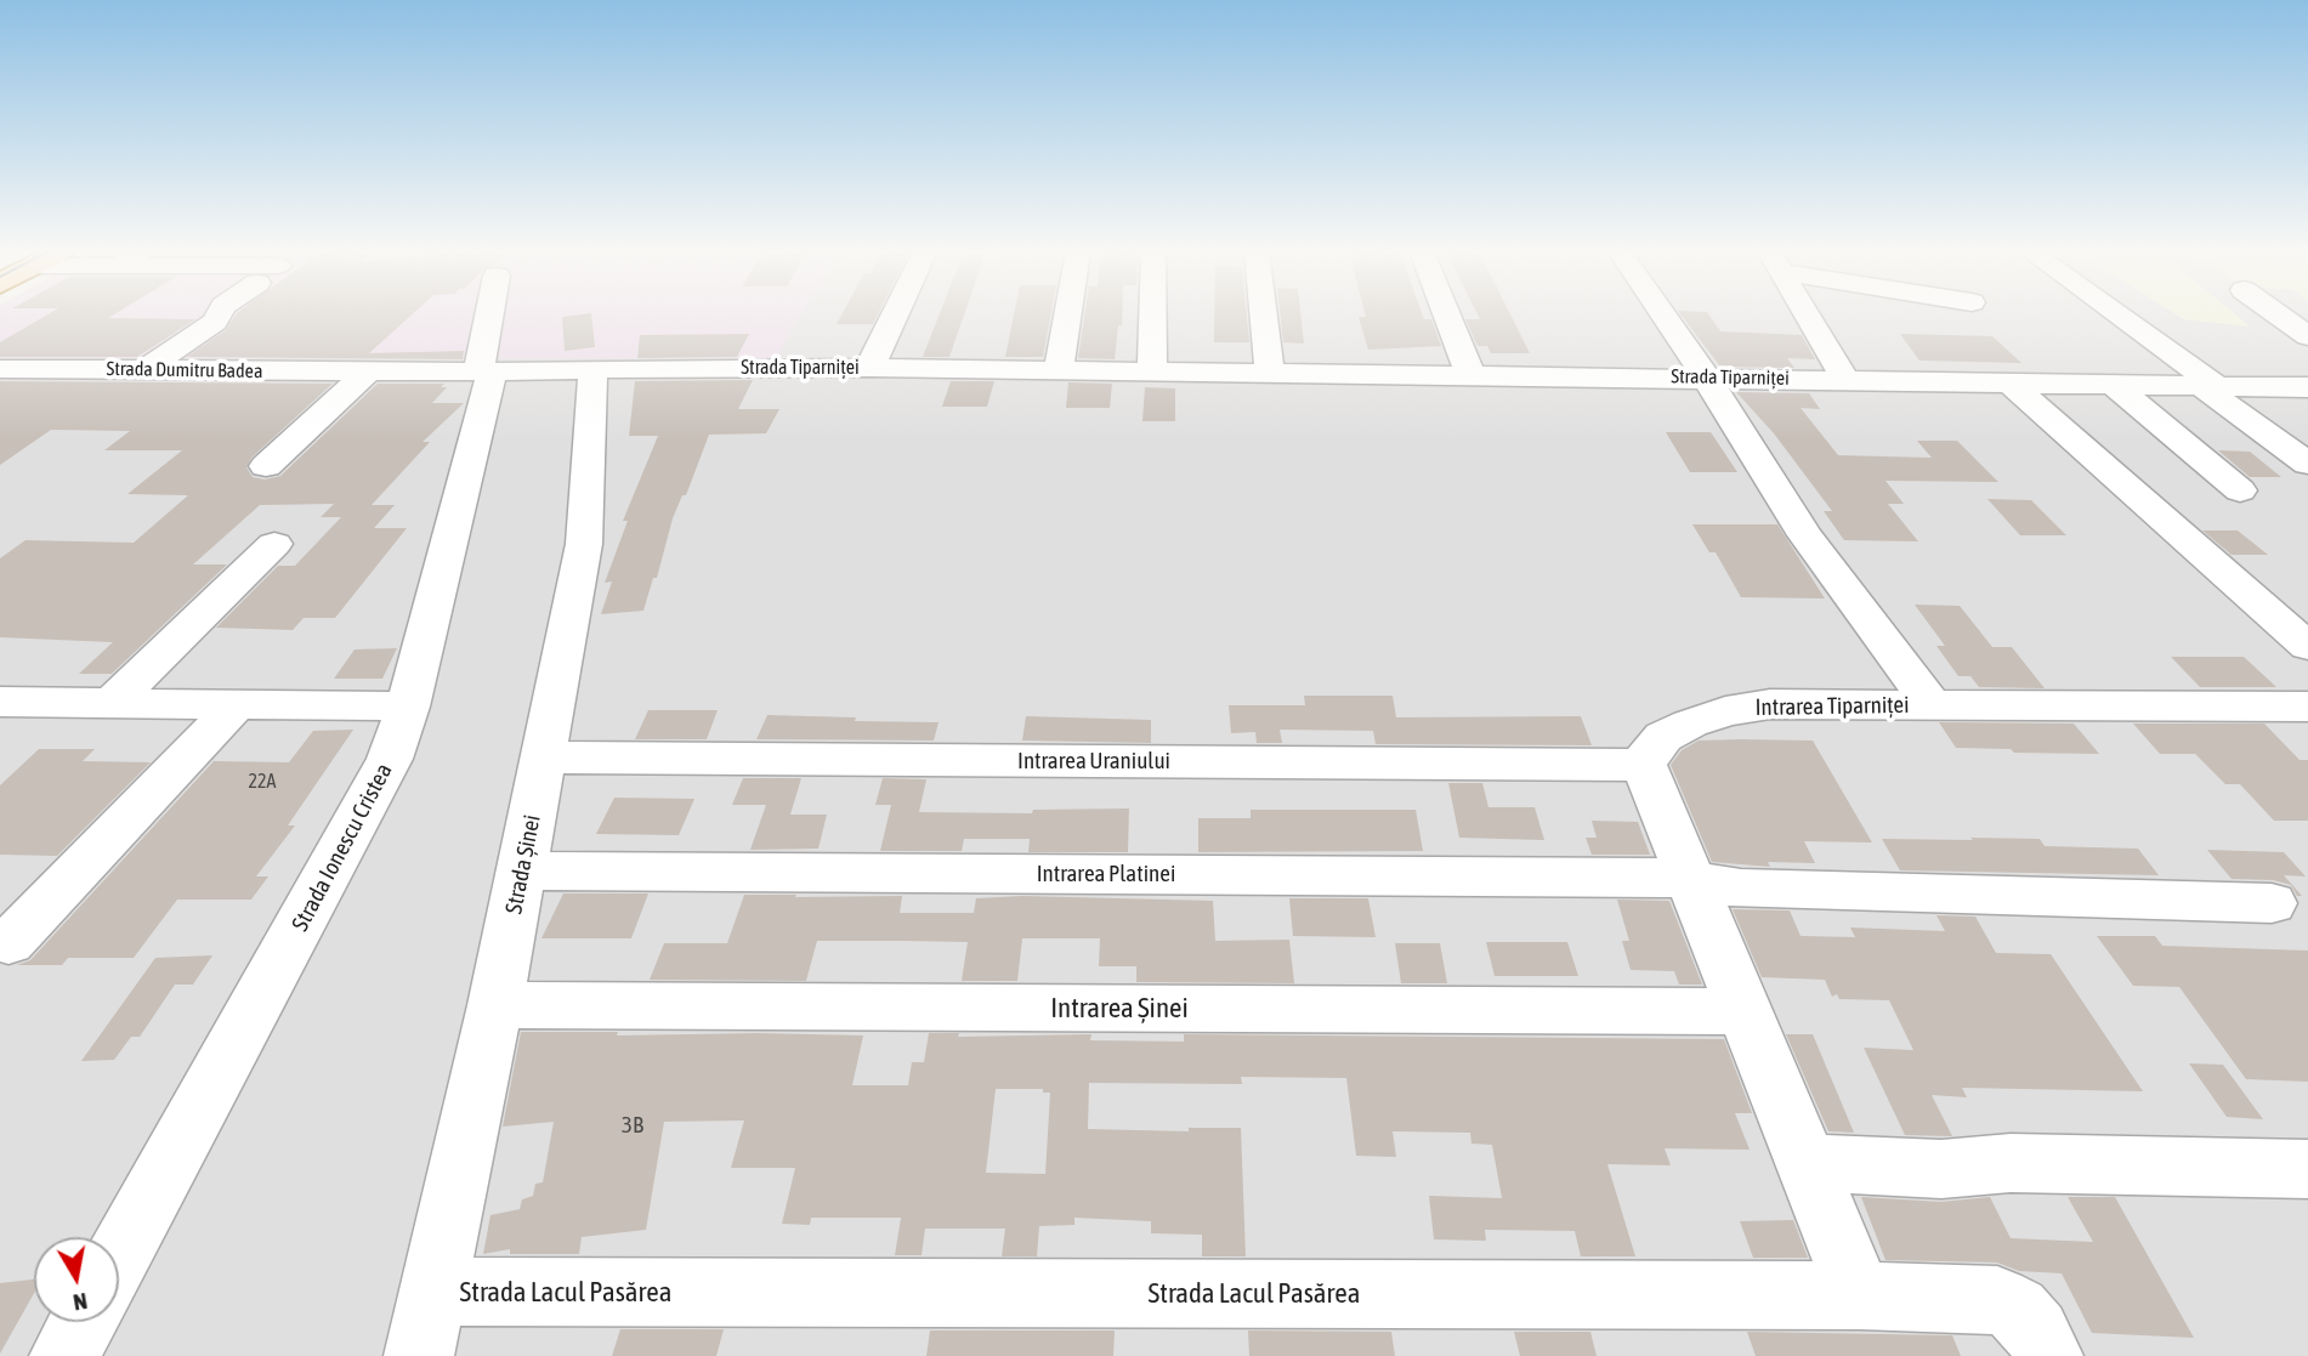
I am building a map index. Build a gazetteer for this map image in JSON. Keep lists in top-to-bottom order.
{
  "streets": {
    "street": [
      "Strada Tiparniței",
      "Strada Dumitru Badea",
      "Intrarea Tiparniței",
      "Intrarea Uraniului",
      "Strada Ionescu Cristea",
      "Strada Șinei",
      "Intrarea Platinei",
      "Intrarea Șinei",
      "Strada Lacul Pasărea"
    ]
  },
  "crossings": [
    ["Strada Tiparniței", "Strada Dumitru Badea"],
    ["Strada Tiparniței", "Strada Șinei"],
    ["Strada Dumitru Badea", "Strada Ionescu Cristea"],
    ["Intrarea Tiparniței", "Intrarea Uraniului"],
    ["Intrarea Uraniului", "Strada Șinei"],
    ["Strada Șinei", "Intrarea Platinei"],
    ["Strada Șinei", "Intrarea Șinei"],
    ["Strada Șinei", "Strada Lacul Pasărea"]
  ],
  "house_numbers": ["22A", "3B"],
  "north": "bottom"
}
